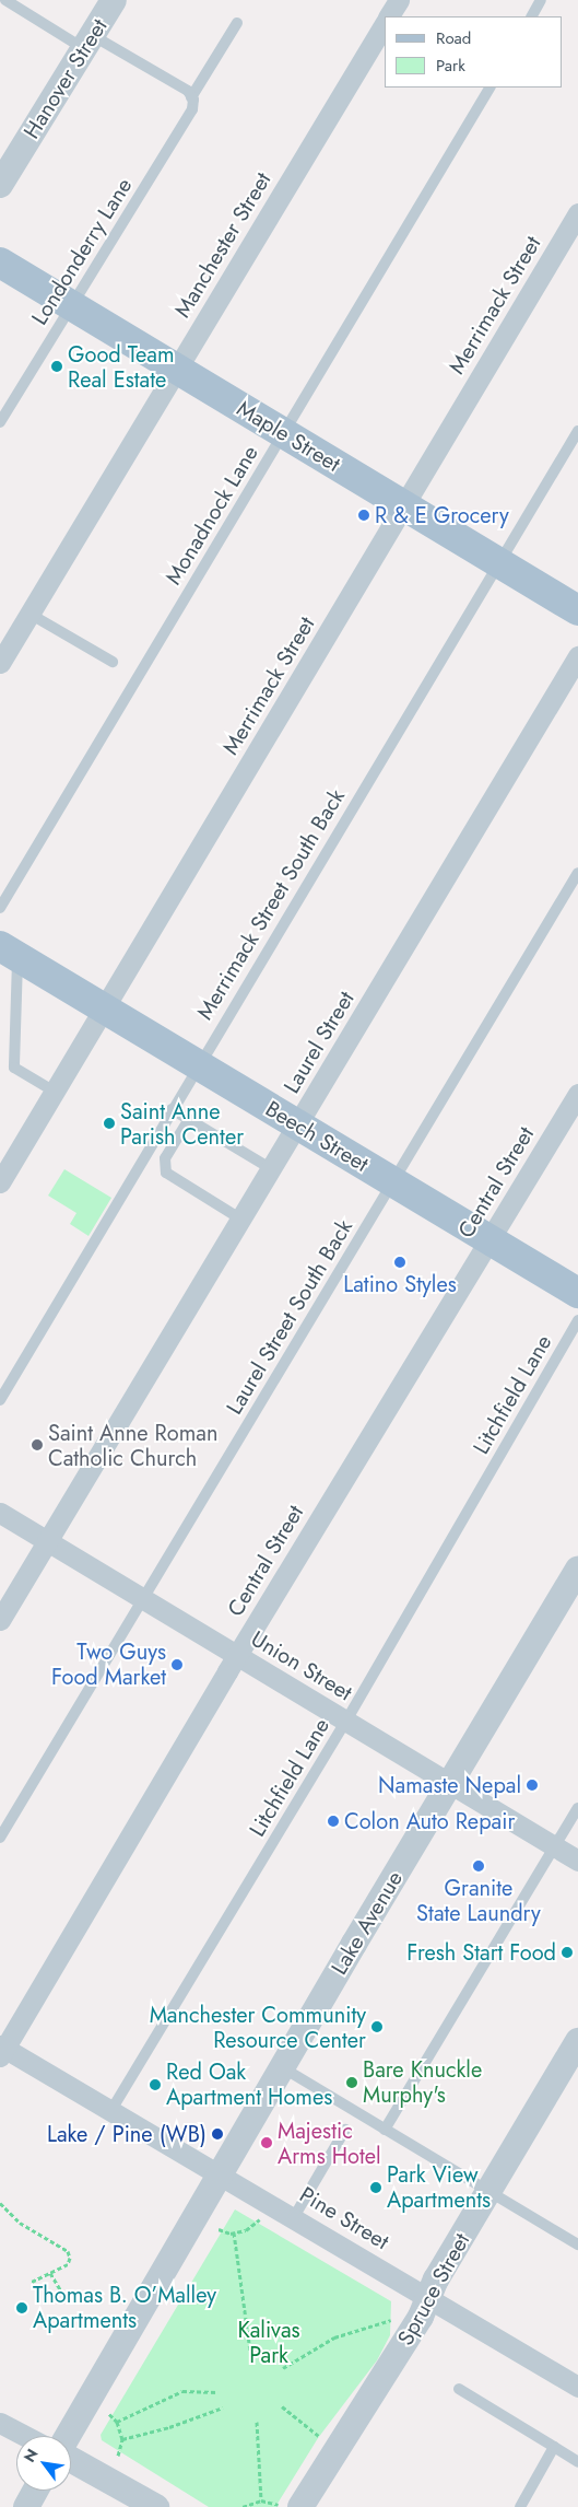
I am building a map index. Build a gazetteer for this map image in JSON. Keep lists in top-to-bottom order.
{
  "streets": {
    "main road": ["Maple Street", "Beech Street"],
    "street": [
      "Hanover Street",
      "Manchester Street",
      "Merrimack Street",
      "Laurel Street",
      "Central Street",
      "Union Street",
      "Lake Avenue",
      "Pine Street",
      "Spruce Street"
    ],
    "lane": [
      "Londonderry Lane",
      "Monadnock Lane",
      "Merrimack Street South Back",
      "Laurel Street South Back",
      "Litchfield Lane"
    ]
  },
  "crossings": [
    ["Manchester Street", "Maple Street"],
    ["Londonderry Lane", "Maple Street"],
    ["Merrimack Street", "Maple Street"],
    ["Merrimack Street", "Beech Street"],
    ["Maple Street", "Monadnock Lane"],
    ["Maple Street", "Merrimack Street South Back"],
    ["Merrimack Street South Back", "Beech Street"],
    ["Laurel Street", "Beech Street"],
    ["Laurel Street", "Union Street"],
    ["Beech Street", "Central Street"],
    ["Beech Street", "Laurel Street South Back"],
    ["Central Street", "Union Street"],
    ["Central Street", "Pine Street"],
    ["Laurel Street South Back", "Union Street"],
    ["Litchfield Lane", "Union Street"],
    ["Litchfield Lane", "Pine Street"],
    ["Union Street", "Lake Avenue"],
    ["Lake Avenue", "Pine Street"],
    ["Pine Street", "Spruce Street"]
  ],
  "parks": ["Kalivas Park"],
  "places": [
    "Good Team Real Estate",
    "R & E Grocery",
    "Saint Anne Parish Center",
    "Latino Styles",
    "Saint Anne Roman Catholic Church",
    "Two Guys Food Market",
    "Namaste Nepal",
    "Colon Auto Repair",
    "Granite State Laundry",
    "Fresh Start Food",
    "Manchester Community Resource Center",
    "Bare Knuckle Murphy's",
    "Red Oak Apartment Homes",
    "Lake / Pine (WB)",
    "Majestic Arms Hotel",
    "Park View Apartments",
    "Thomas B. O’Malley Apartments"
  ],
  "legend": ["Road", "Park"],
  "north": "top left"
}
